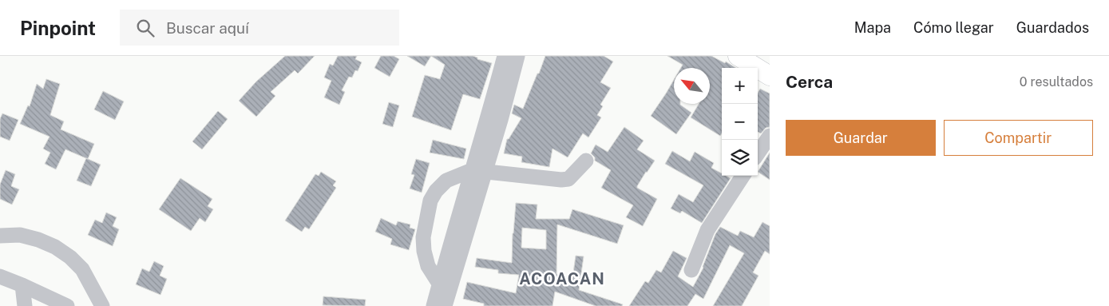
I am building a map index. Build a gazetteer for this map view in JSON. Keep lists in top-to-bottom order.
{
  "districts": ["ACOACAN"],
  "north": "top left",
  "page": {
    "header": "Pinpoint",
    "search": "Buscar aquí",
    "nav": ["Mapa", "Cómo llegar", "Guardados"],
    "heading": ["Cerca", "0 resultados"],
    "map_buttons": ["+", "−"],
    "buttons": ["Guardar", "Compartir"]
  }
}
